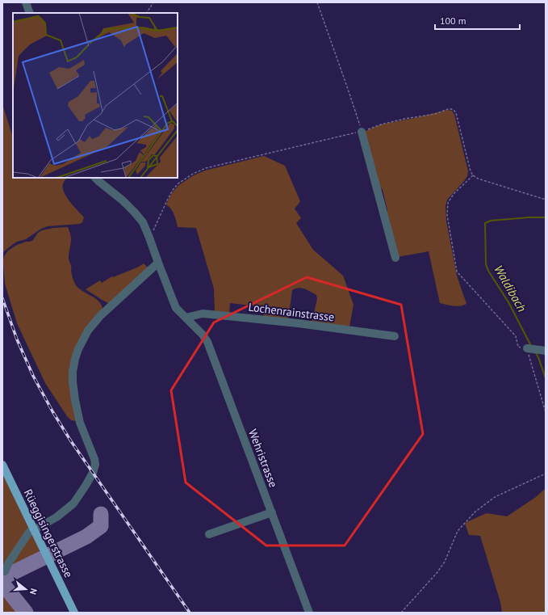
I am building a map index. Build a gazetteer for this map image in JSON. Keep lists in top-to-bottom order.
{
  "streets": {
    "main road": ["Rüeggisingerstrasse"],
    "street": ["Lochenrainstrasse", "Wehristrasse"]
  },
  "crossings": [
    ["Lochenrainstrasse", "Wehristrasse"]
  ],
  "water": ["Waldibach"],
  "scale_bar": "100 m",
  "north": "right"
}
